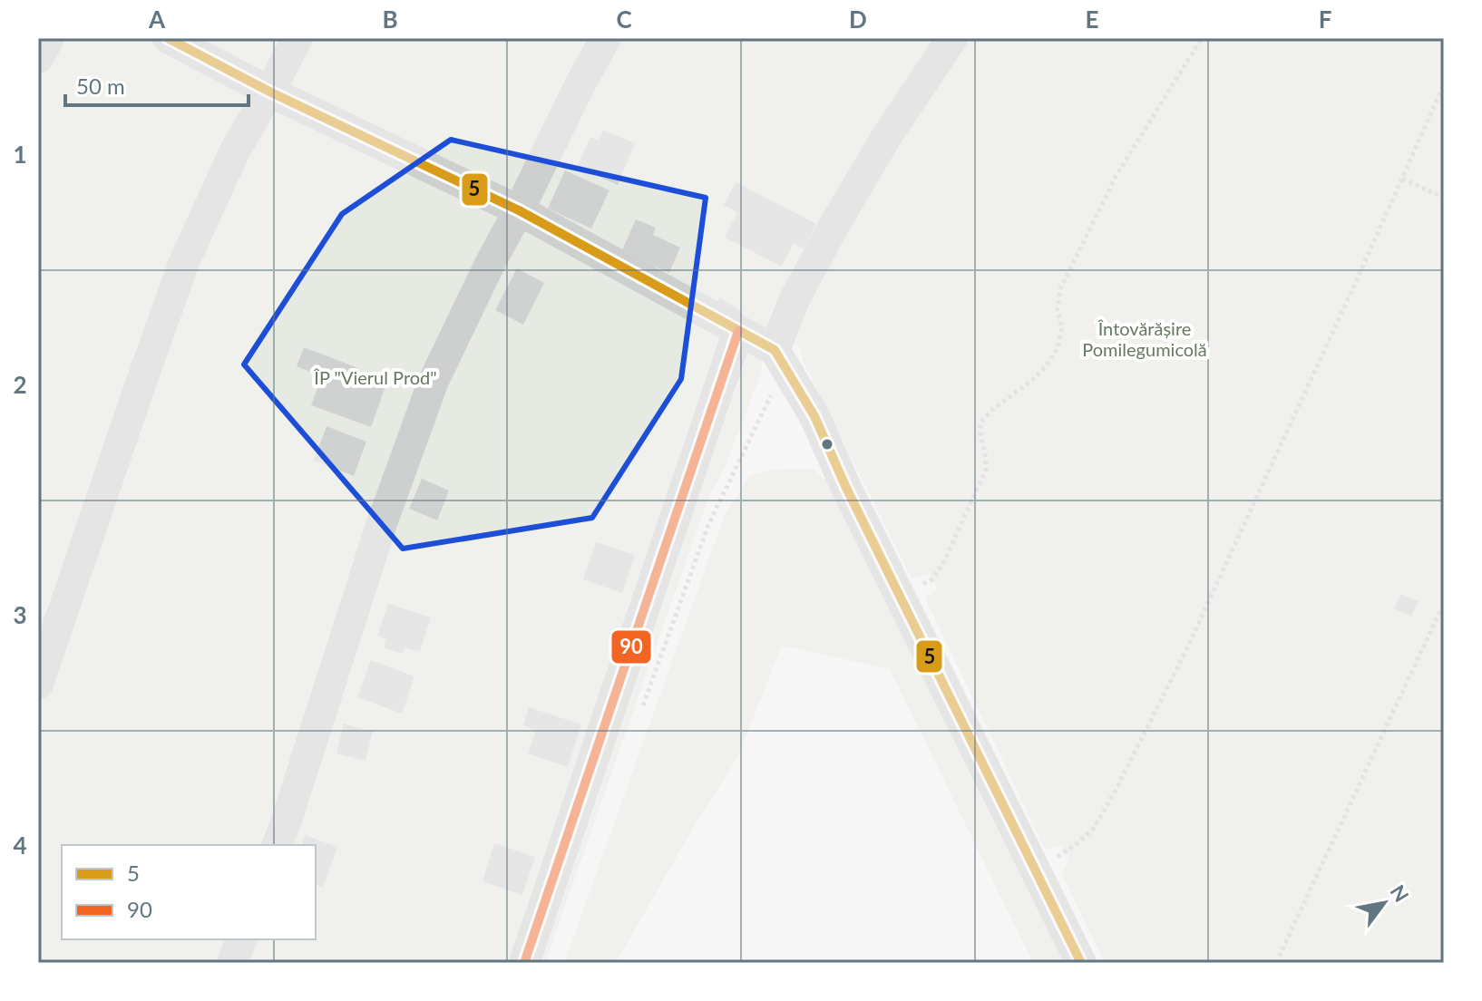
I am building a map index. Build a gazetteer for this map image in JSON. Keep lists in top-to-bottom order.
{
  "parks": ["Întovărășire Pomilegumicolă", "ÎP \"Vierul Prod\""],
  "lines": ["transit line 5", "transit line 90"],
  "legend": ["5", "90"],
  "scale_bar": "50 m",
  "north": "top right",
  "grid": {
    "columns": [
      "A",
      "B",
      "C",
      "D",
      "E",
      "F"
    ],
    "rows": [
      "1",
      "2",
      "3",
      "4"
    ]
  }
}
